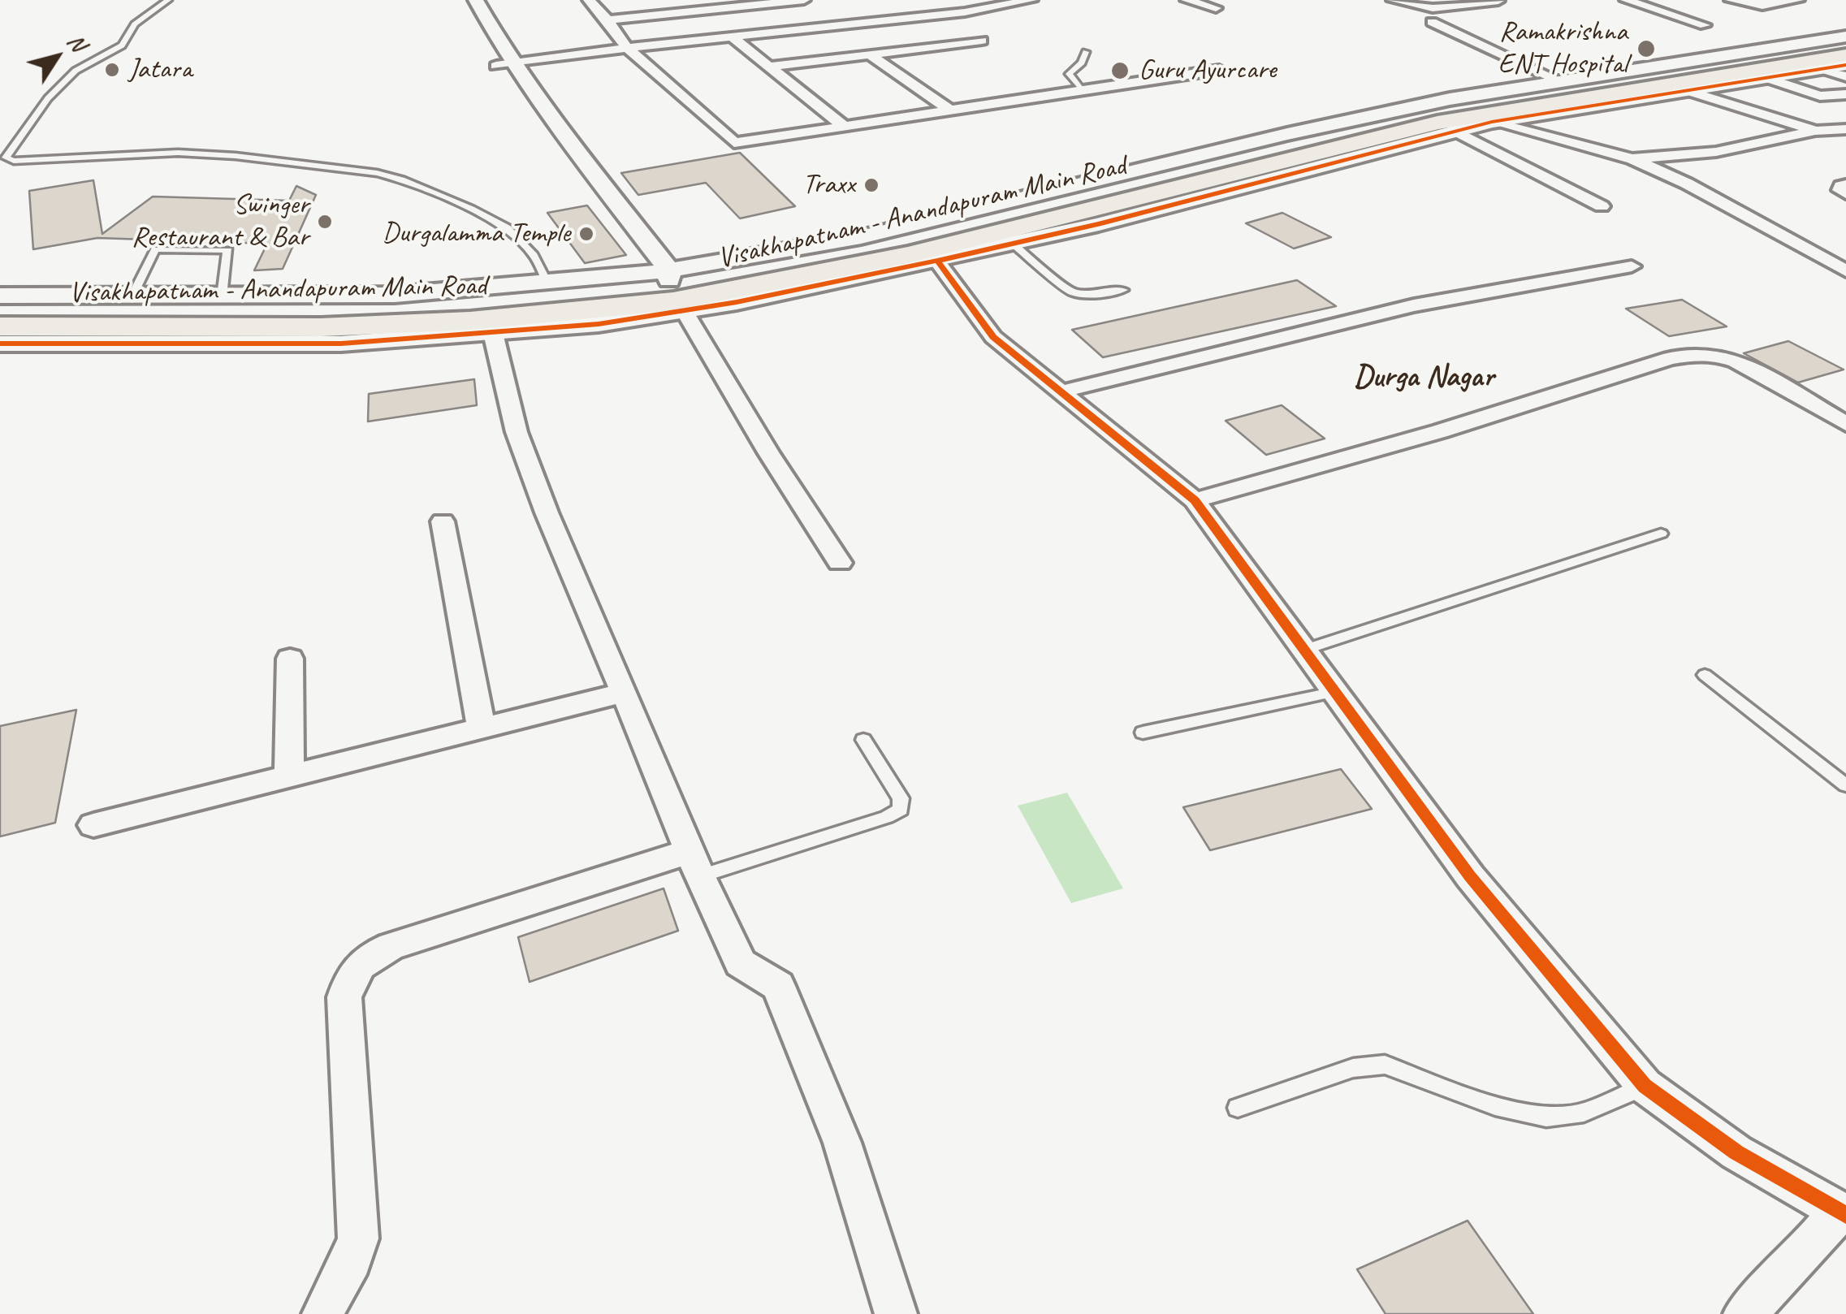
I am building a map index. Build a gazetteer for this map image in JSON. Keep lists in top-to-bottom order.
{
  "streets": {
    "main road": ["Visakhapatnam - Anandapuram Main Road"]
  },
  "districts": ["Durga Nagar"],
  "places": [
    "Ramakrishna ENT Hospital",
    "Jatara",
    "Guru Ayurcare",
    "Traxx",
    "Swinger Restaurant & Bar",
    "Durgalamma Temple"
  ],
  "north": "top right"
}
